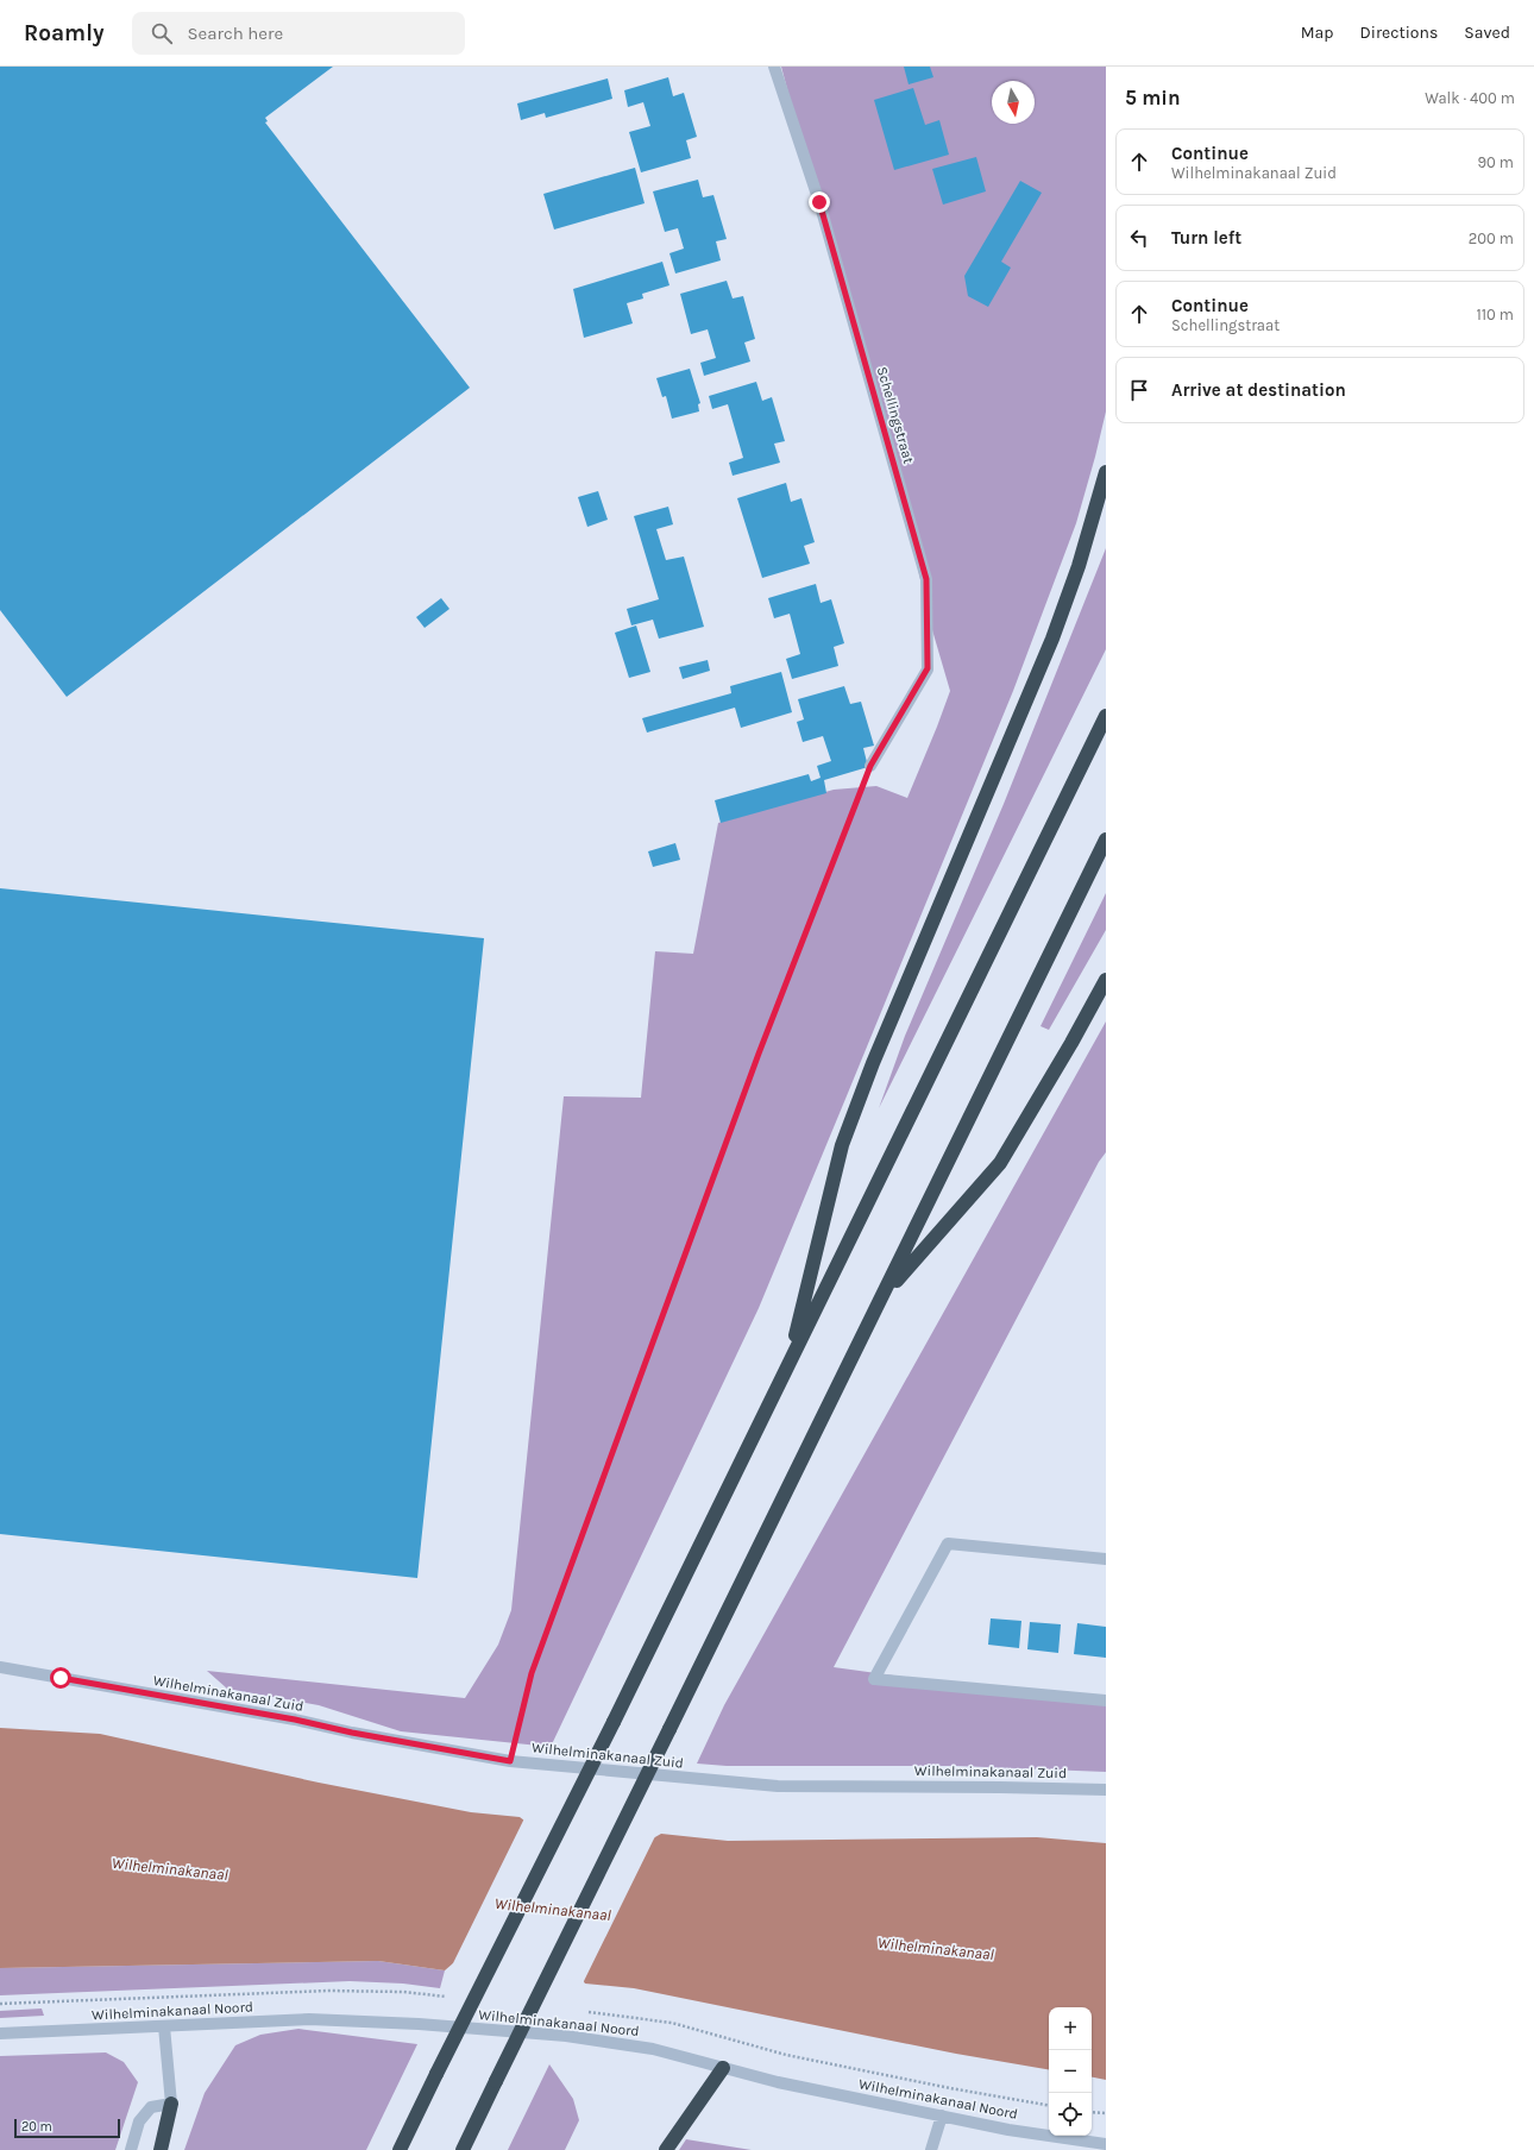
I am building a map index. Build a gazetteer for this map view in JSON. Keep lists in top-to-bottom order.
{
  "streets": {
    "street": ["Schellingstraat", "Wilhelminakanaal Zuid", "Wilhelminakanaal Noord"]
  },
  "water": ["Wilhelminakanaal"],
  "scale_bar": "20 m",
  "north": "bottom",
  "page": {
    "header": "Roamly",
    "search": "Search here",
    "nav": ["Map", "Directions", "Saved"],
    "heading": ["5 min", "Walk · 400 m"],
    "list": [
      ["Continue", "Wilhelminakanaal Zuid", "90 m"],
      ["Turn left", "200 m"],
      ["Continue", "Schellingstraat", "110 m"],
      "Arrive at destination"
    ],
    "map_buttons": ["+", "−"],
    "scale": "20 m"
  }
}
